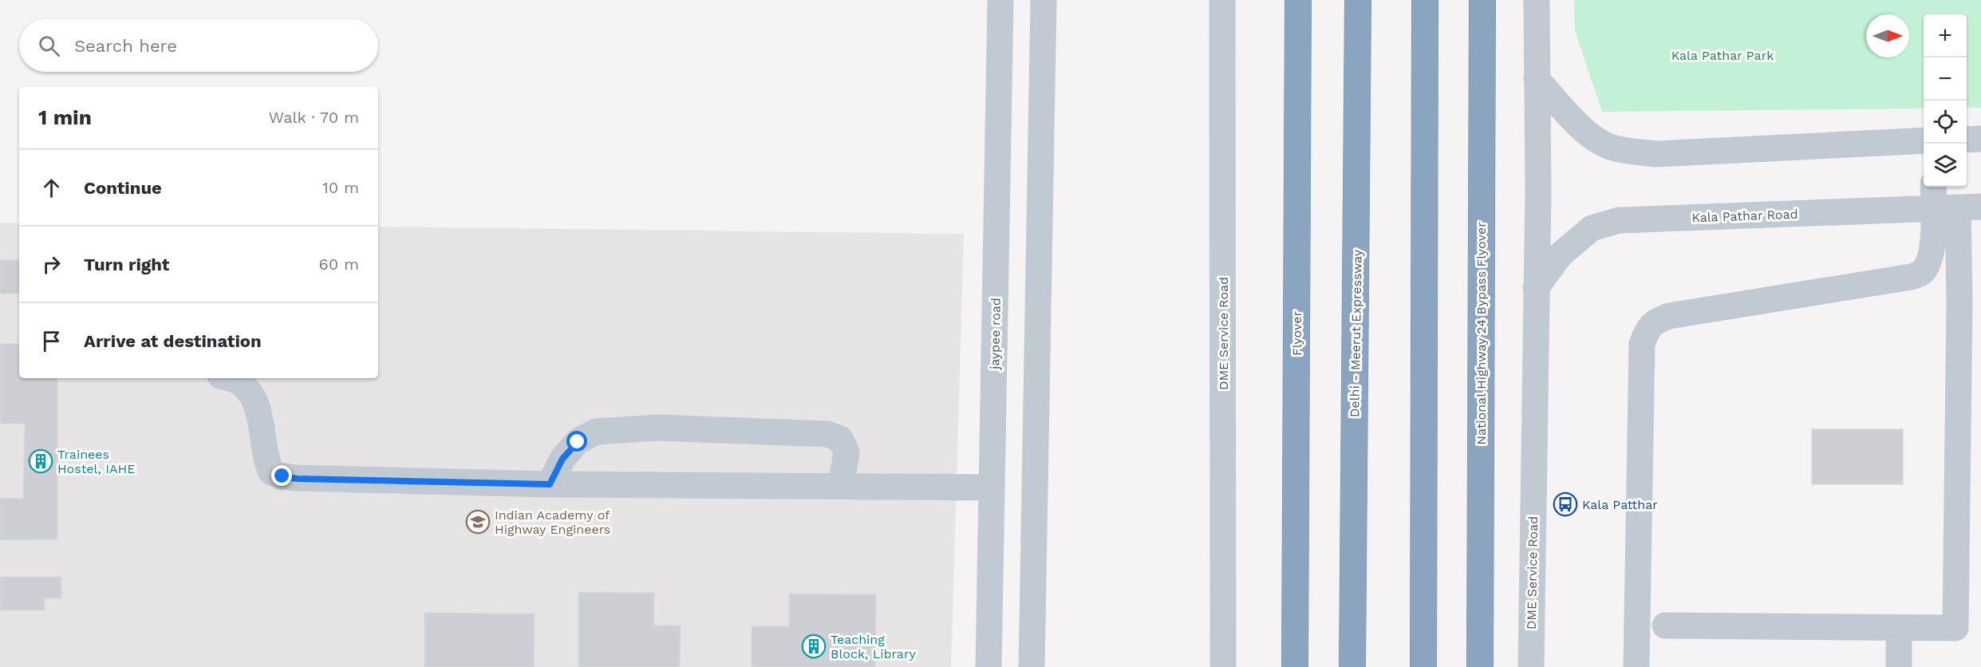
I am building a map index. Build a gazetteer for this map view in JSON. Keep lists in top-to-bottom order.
{
  "streets": {
    "highway": ["Flyover", "Delhi - Meerut Expressway", "National Highway 24 Bypass Flyover"],
    "street": ["Kala Pathar Road", "jaypee road", "DME Service Road"]
  },
  "crossings": [
    ["Kala Pathar Road", "DME Service Road"]
  ],
  "parks": ["Kala Pathar Park"],
  "places": {
    "building": ["Trainees Hostel, IAHE", "Teaching Block, Library"],
    "bus stop": ["Kala Patthar"],
    "school or university": ["Indian Academy of Highway Engineers"]
  },
  "north": "right",
  "page": {
    "map_buttons": ["+", "−"],
    "search": "Search here",
    "heading": ["1 min", "Walk · 70 m"],
    "list": [
      ["Continue", "10 m"],
      ["Turn right", "60 m"],
      "Arrive at destination"
    ]
  }
}
